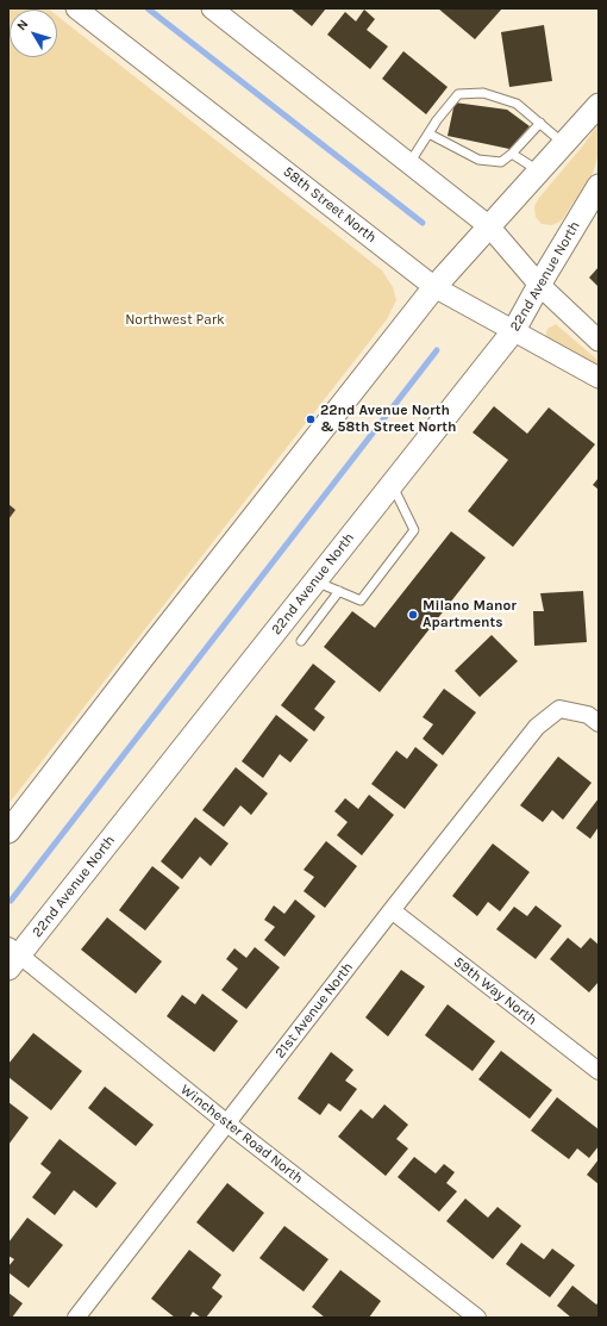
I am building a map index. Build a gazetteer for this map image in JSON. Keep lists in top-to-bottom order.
{
  "streets": {
    "main road": ["22nd Avenue North"],
    "street": [
      "58th Street North",
      "59th Way North",
      "21st Avenue North",
      "Winchester Road North"
    ]
  },
  "crossings": [
    ["58th Street North", "22nd Avenue North"],
    ["22nd Avenue North", "Winchester Road North"],
    ["59th Way North", "21st Avenue North"],
    ["21st Avenue North", "Winchester Road North"]
  ],
  "parks": ["Northwest Park"],
  "places": ["22nd Avenue North & 58th Street North", "Milano Manor Apartments"],
  "north": "top left"
}
